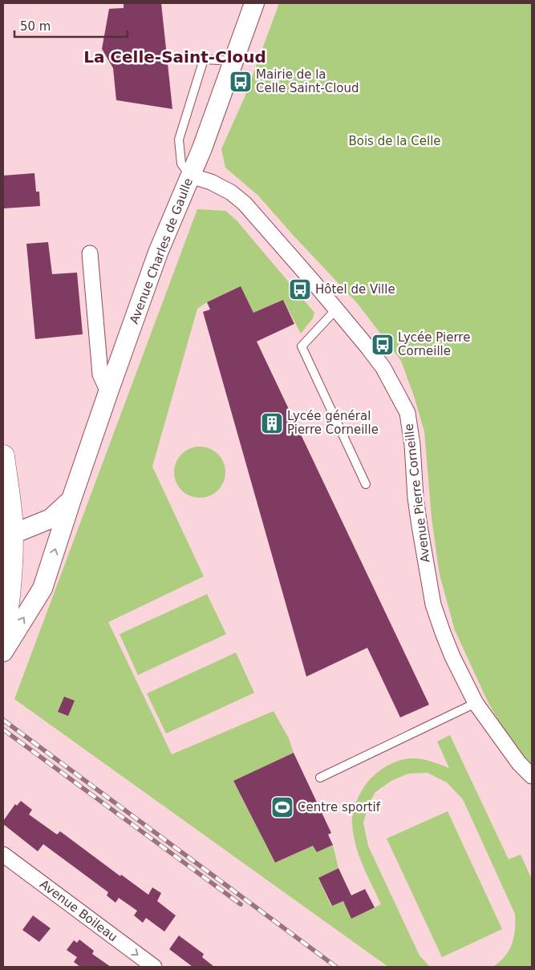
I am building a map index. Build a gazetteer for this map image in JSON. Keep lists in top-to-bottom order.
{
  "streets": {
    "street": ["Avenue Charles de Gaulle", "Avenue Pierre Corneille", "Avenue Boileau"]
  },
  "crossings": [
    ["Avenue Charles de Gaulle", "Avenue Pierre Corneille"]
  ],
  "one_way": ["Avenue Boileau"],
  "districts": ["La Celle-Saint-Cloud"],
  "parks": ["Bois de la Celle"],
  "places": {
    "bus stop": ["Mairie de la Celle Saint-Cloud", "Hôtel de Ville", "Lycée Pierre Corneille"],
    "building": ["Lycée général Pierre Corneille"],
    "sports": ["Centre sportif"]
  },
  "scale_bar": "50 m"
}
